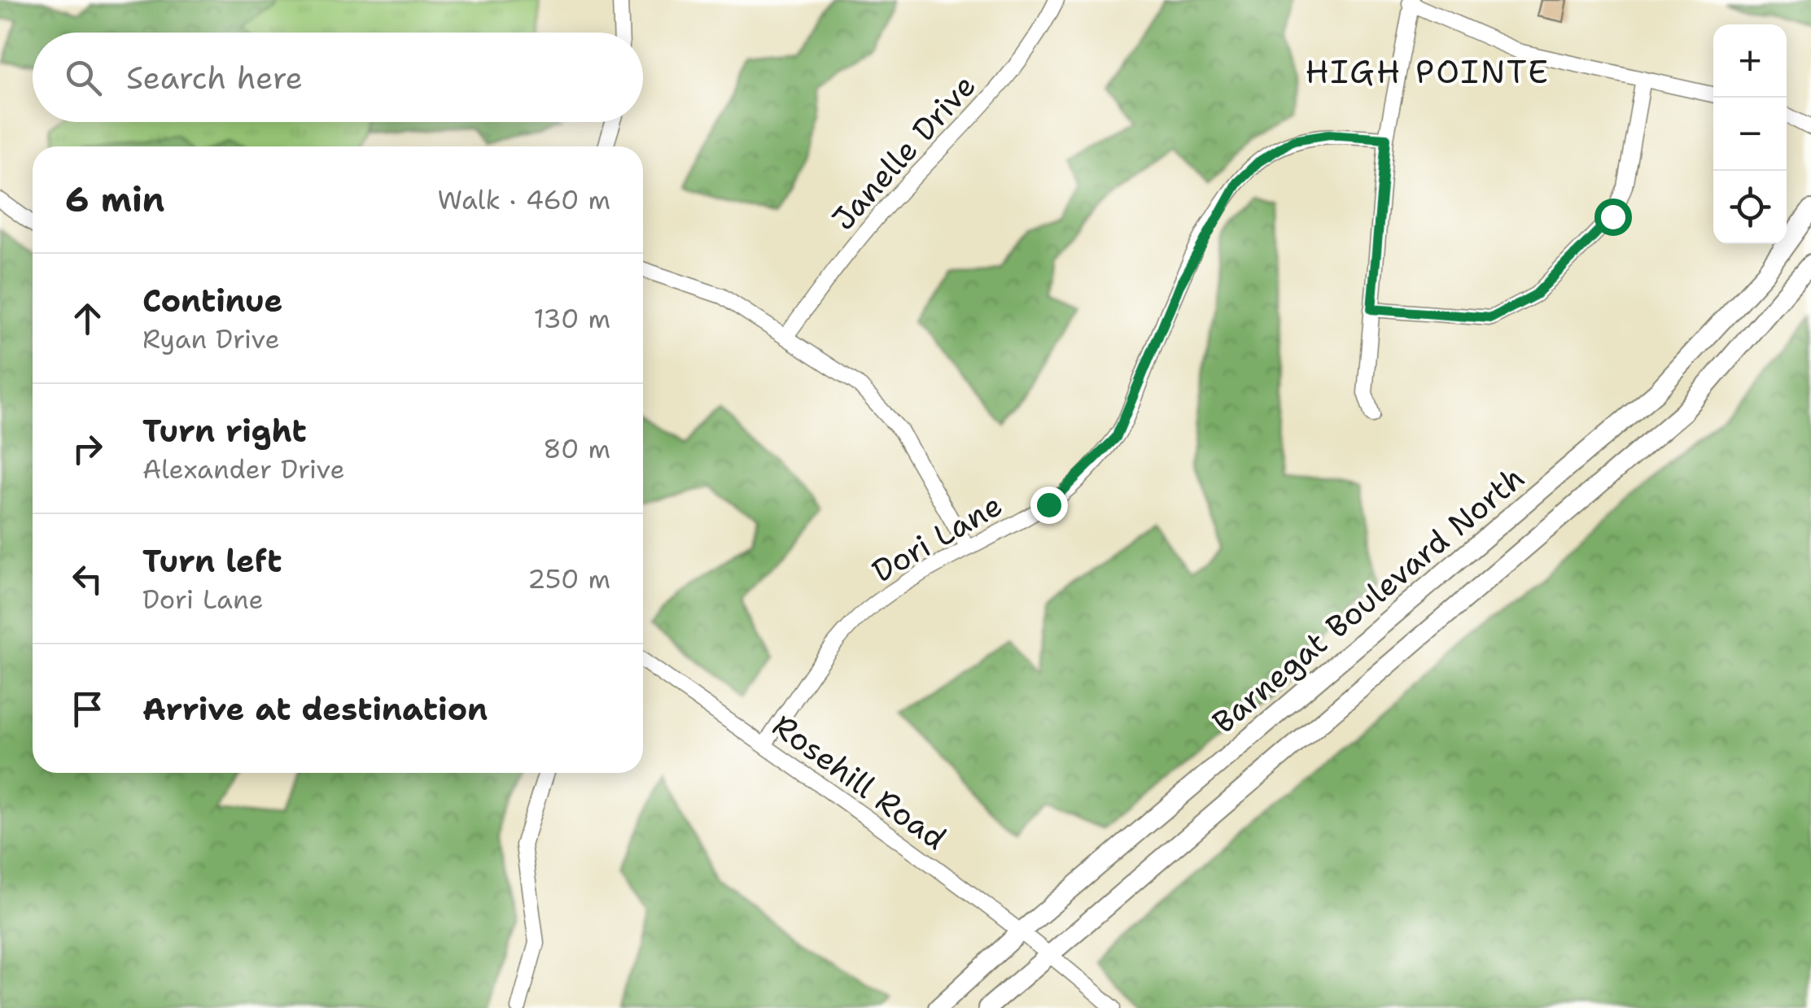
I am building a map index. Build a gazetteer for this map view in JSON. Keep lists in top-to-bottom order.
{
  "streets": {
    "street": [
      "Janelle Drive",
      "Dori Lane",
      "Barnegat Boulevard North",
      "Rosehill Road"
    ]
  },
  "crossings": [
    ["Dori Lane", "Rosehill Road"],
    ["Barnegat Boulevard North", "Rosehill Road"]
  ],
  "districts": ["HIGH POINTE"],
  "page": {
    "map_buttons": ["+", "−"],
    "search": "Search here",
    "heading": ["6 min", "Walk · 460 m"],
    "list": [
      ["Continue", "Ryan Drive", "130 m"],
      ["Turn right", "Alexander Drive", "80 m"],
      ["Turn left", "Dori Lane", "250 m"],
      "Arrive at destination"
    ]
  }
}
